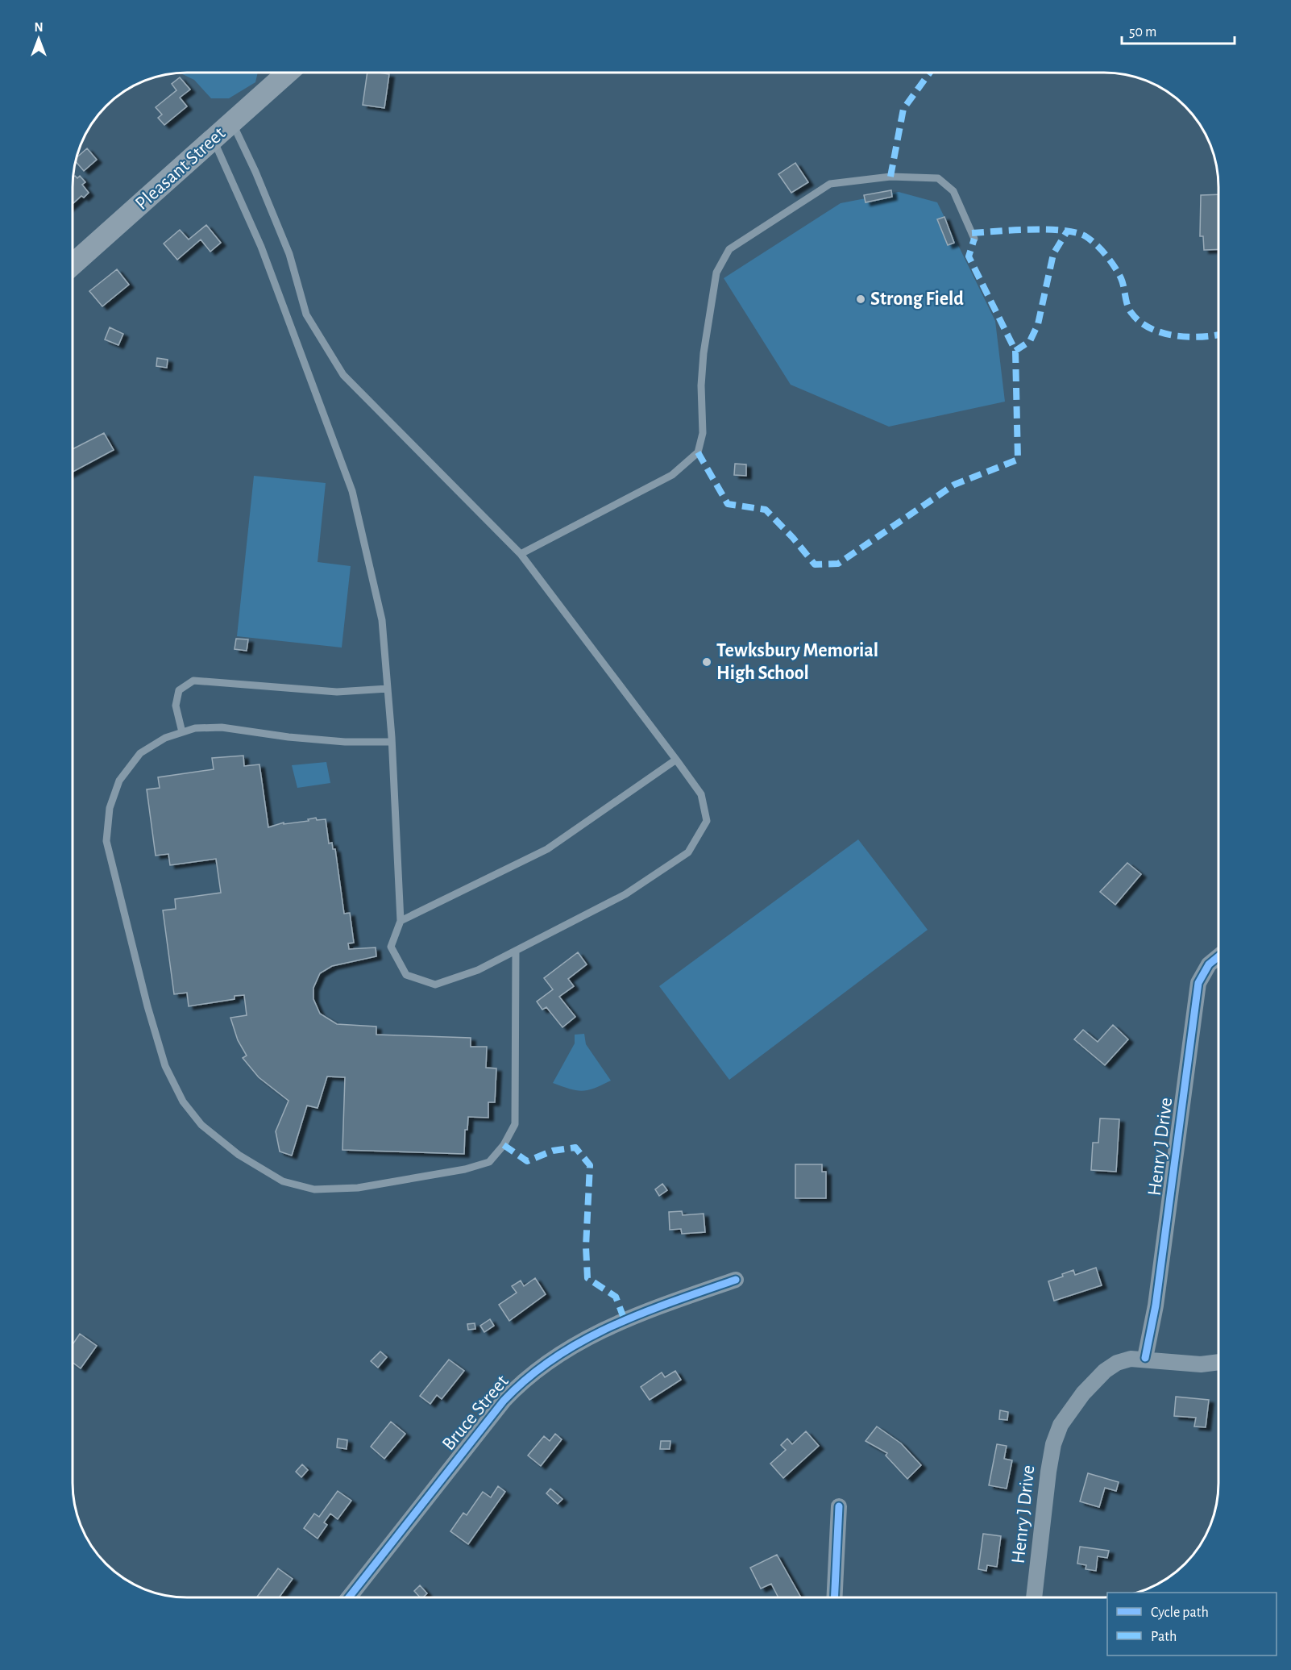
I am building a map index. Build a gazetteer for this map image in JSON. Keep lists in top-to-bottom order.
{
  "streets": {
    "main road": ["Pleasant Street"],
    "street": ["Henry J Drive", "Bruce Street"]
  },
  "places": ["Strong Field", "Tewksbury Memorial High School"],
  "legend": ["Cycle path", "Path"],
  "scale_bar": "50 m",
  "north": "top"
}
